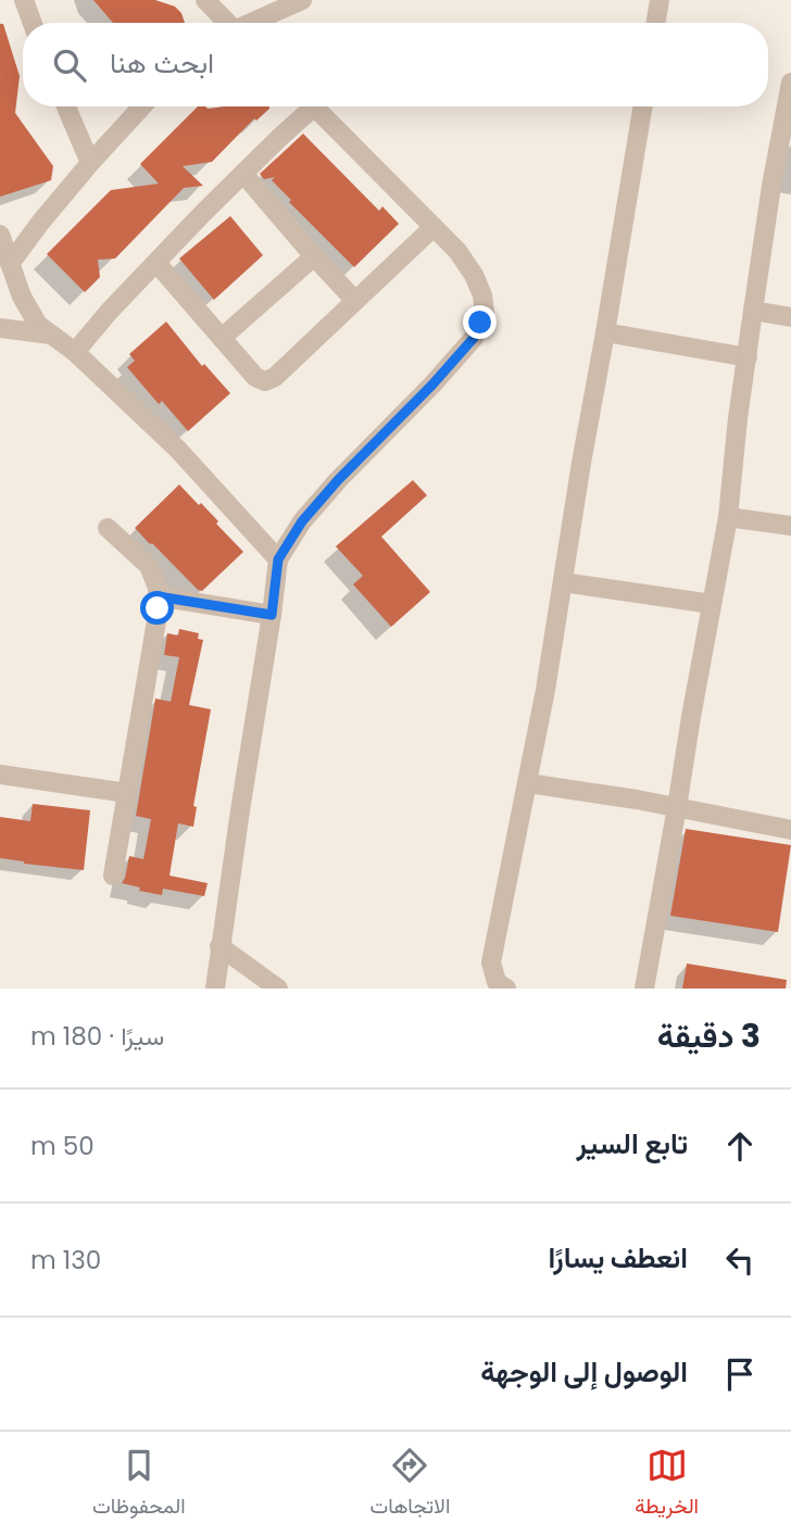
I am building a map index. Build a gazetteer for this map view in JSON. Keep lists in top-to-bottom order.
{
  "page": {
    "search": "ابحث هنا",
    "heading": ["3 دقيقة", "سيرًا · 180 m"],
    "list": [
      ["تابع السير", "50 m"],
      ["انعطف يسارًا", "130 m"],
      "الوصول إلى الوجهة"
    ],
    "nav": ["الخريطة", "الاتجاهات", "المحفوظات"]
  }
}
